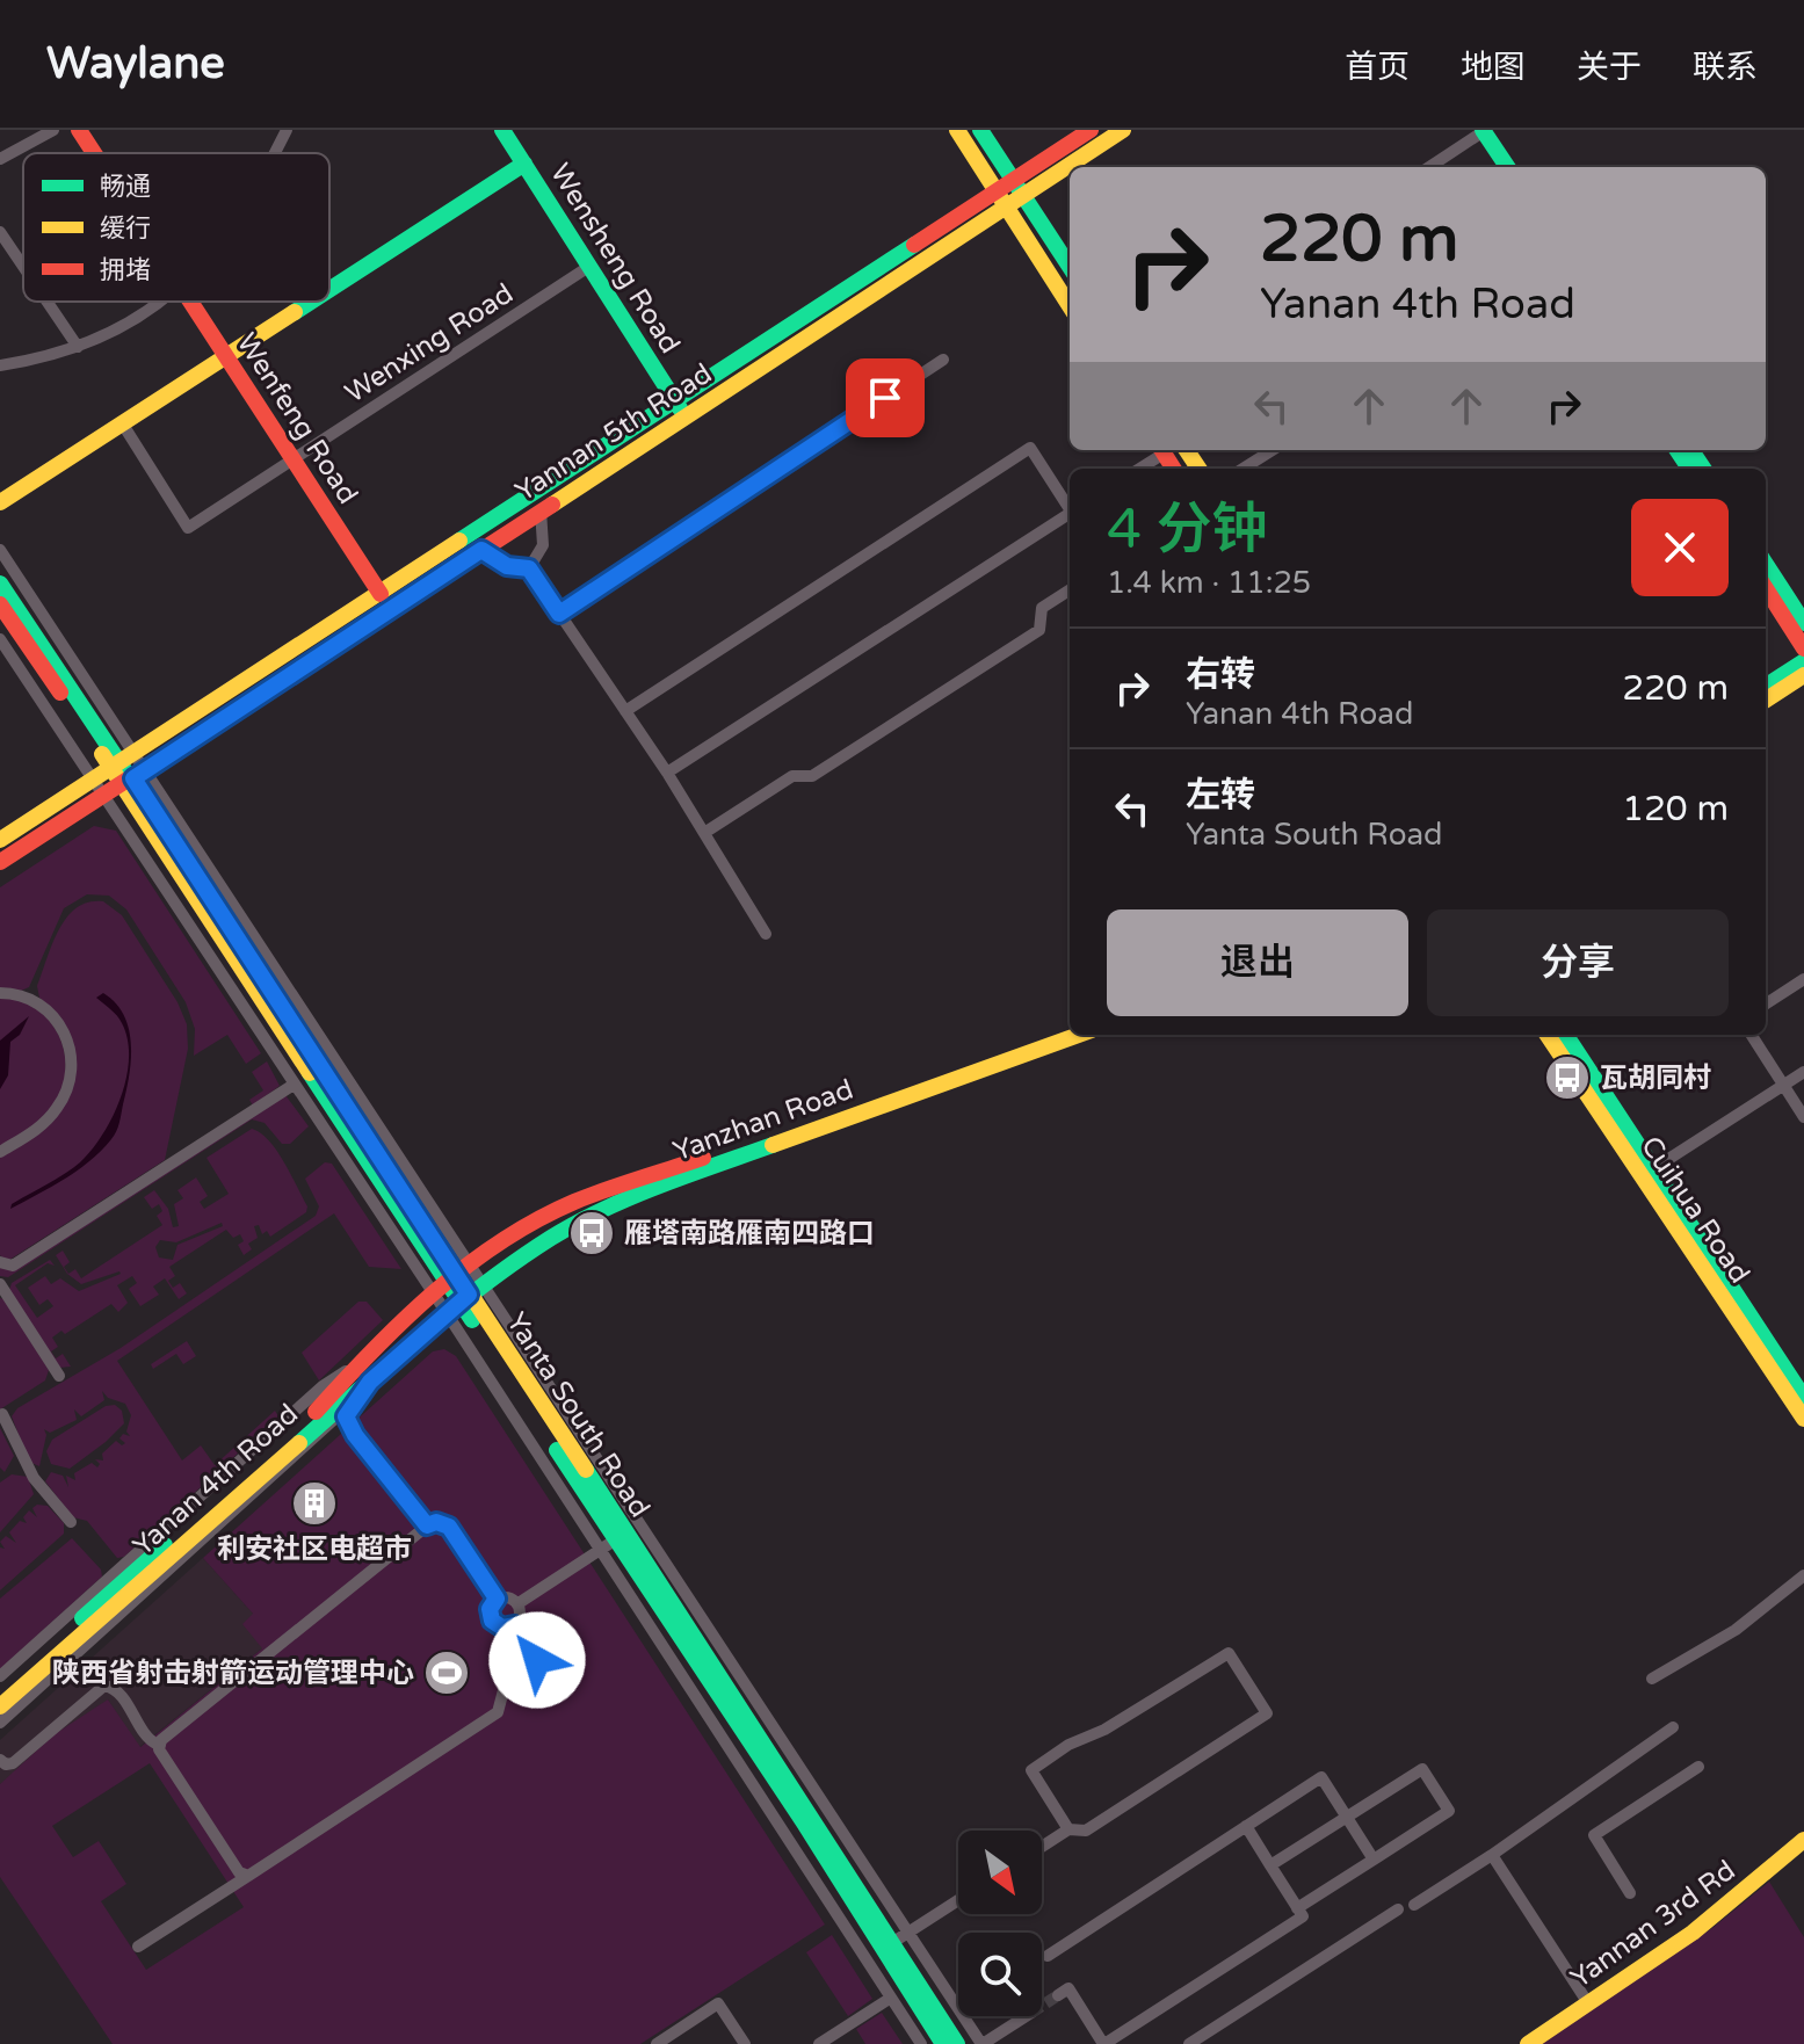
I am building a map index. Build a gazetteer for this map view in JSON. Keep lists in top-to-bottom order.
{
  "streets": {
    "main road": [
      "Wensheng Road",
      "Wenfeng Road",
      "Yannan 5th Road",
      "Yanzhan Road",
      "Cuihua Road",
      "Yanta South Road",
      "Yanan 4th Road",
      "Yannan 3rd Rd"
    ],
    "street": ["Wenxing Road"]
  },
  "crossings": [
    ["Wensheng Road", "Wenxing Road"],
    ["Wensheng Road", "Yannan 5th Road"],
    ["Wenxing Road", "Wenfeng Road"],
    ["Wenfeng Road", "Yannan 5th Road"],
    ["Yannan 5th Road", "Yanta South Road"],
    ["Yanzhan Road", "Yanta South Road"],
    ["Yanzhan Road", "Yanan 4th Road"],
    ["Yanta South Road", "Yanan 4th Road"]
  ],
  "places": {
    "bus stop": ["瓦胡同村", "雁塔南路雁南四路口"],
    "building": ["利安社区电超市"],
    "sports": ["陕西省射击射箭运动管理中心"]
  },
  "legend": ["畅通", "缓行", "拥堵"],
  "north": "bottom right",
  "page": {
    "header": "Waylane",
    "nav": [
      "首页",
      "地图",
      "关于",
      "联系"
    ],
    "turn": ["220 m", "Yanan 4th Road"],
    "heading": ["4 分钟", "1.4 km · 11:25"],
    "list": [
      {
        "name": "右转",
        "note": "Yanan 4th Road",
        "value": "220 m"
      },
      {
        "name": "左转",
        "note": "Yanta South Road",
        "value": "120 m"
      }
    ],
    "buttons": ["退出", "分享"]
  }
}
